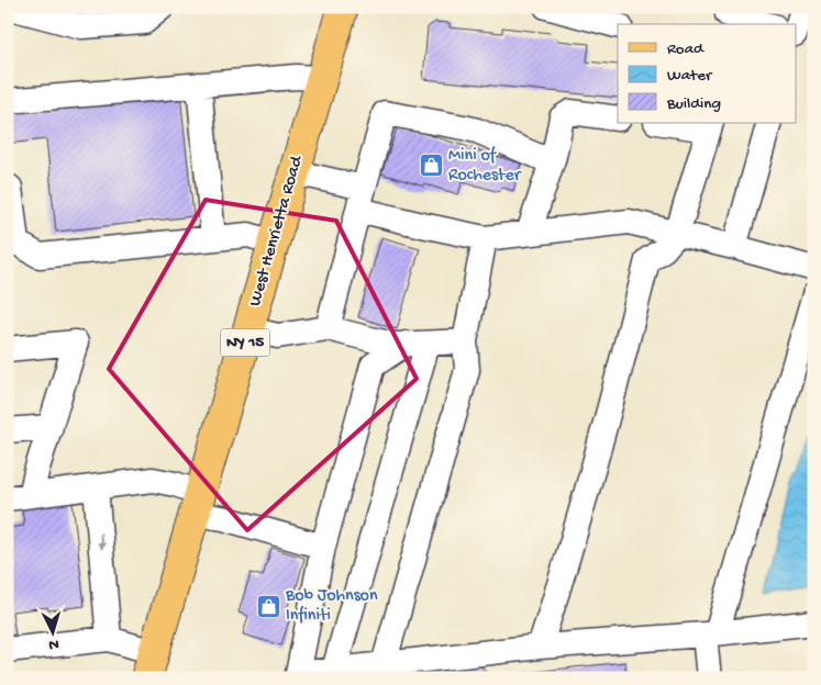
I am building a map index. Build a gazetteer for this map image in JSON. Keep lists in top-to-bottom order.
{
  "streets": {
    "main road": ["West Henrietta Road", "NY 15"]
  },
  "places": {
    "shop": ["Mini of Rochester", "Bob Johnson Infiniti"]
  },
  "legend": ["Road", "Water", "Building"],
  "north": "bottom"
}
